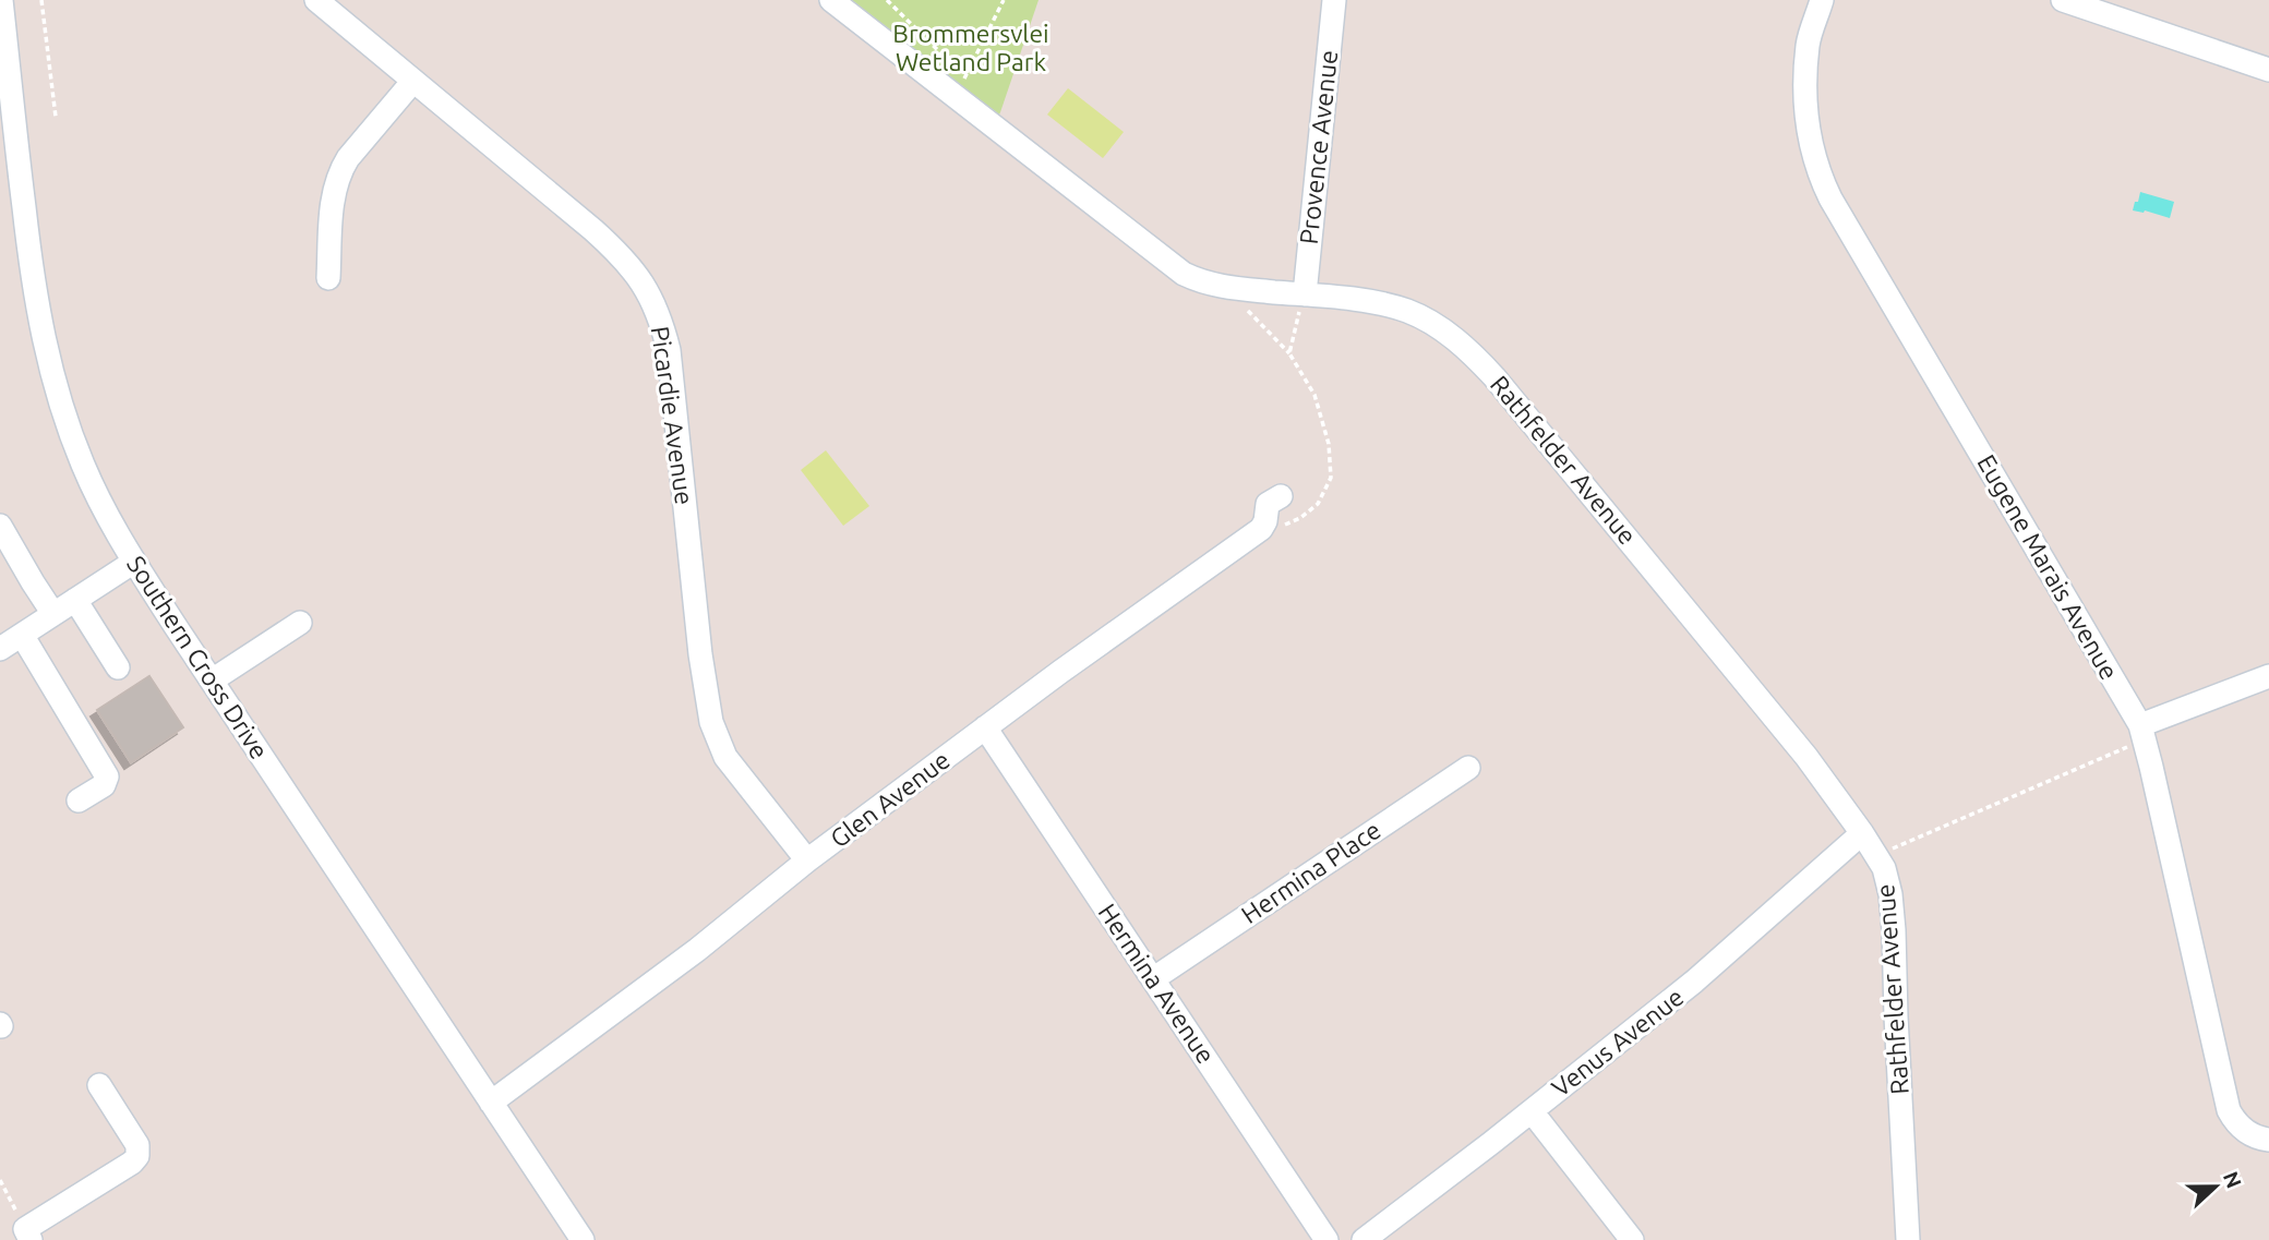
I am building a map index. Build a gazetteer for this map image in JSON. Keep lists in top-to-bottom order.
{
  "streets": {
    "street": [
      "Provence Avenue",
      "Picardie Avenue",
      "Rathfelder Avenue",
      "Eugene Marais Avenue",
      "Southern Cross Drive",
      "Glen Avenue",
      "Hermina Place",
      "Hermina Avenue",
      "Venus Avenue"
    ]
  },
  "crossings": [
    ["Provence Avenue", "Rathfelder Avenue"],
    ["Picardie Avenue", "Glen Avenue"],
    ["Rathfelder Avenue", "Venus Avenue"],
    ["Southern Cross Drive", "Glen Avenue"],
    ["Glen Avenue", "Hermina Avenue"],
    ["Hermina Place", "Hermina Avenue"]
  ],
  "parks": ["Brommersvlei Wetland Park"],
  "north": "right"
}
